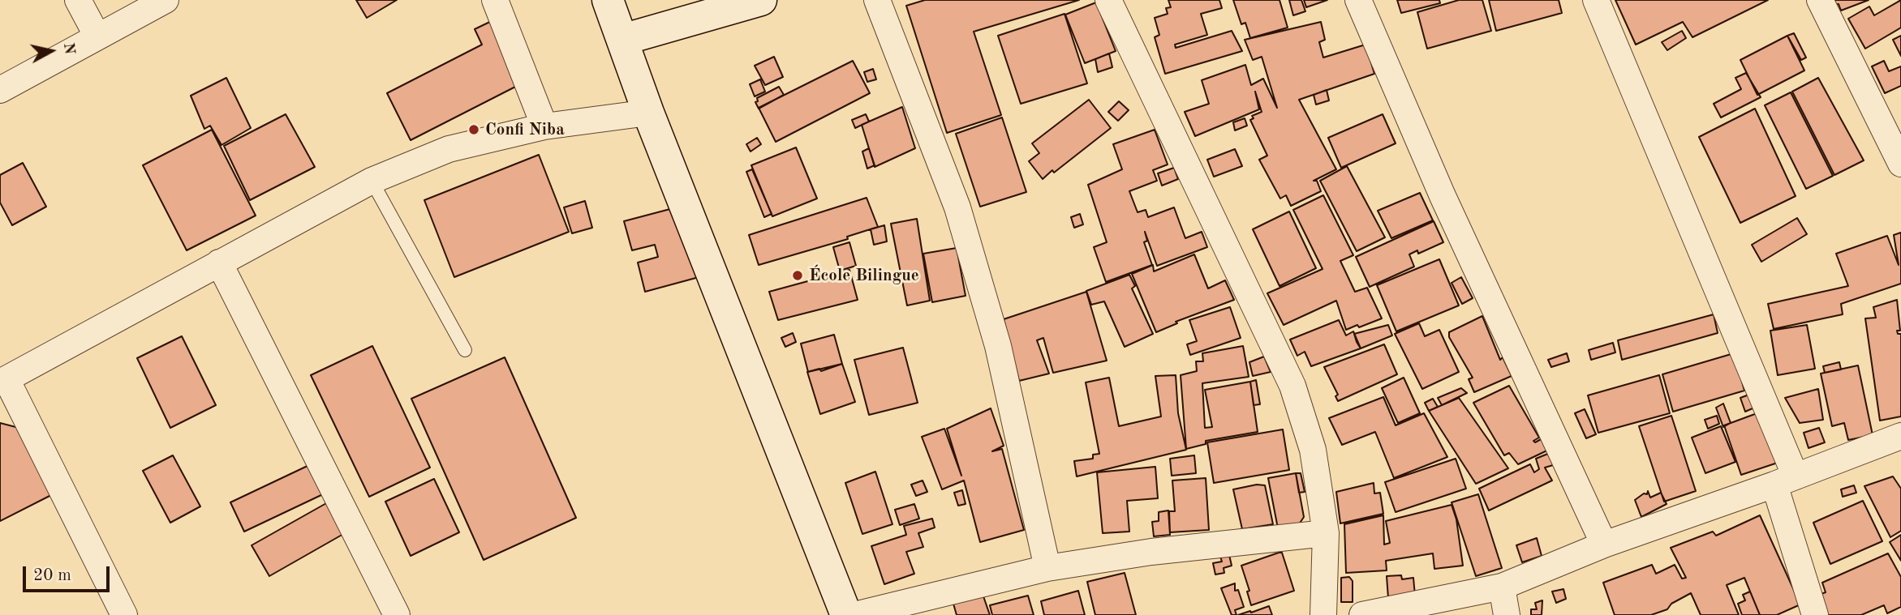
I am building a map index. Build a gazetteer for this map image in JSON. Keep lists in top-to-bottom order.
{
  "places": ["Confi Niba", "École Bilingue"],
  "scale_bar": "20 m",
  "north": "right"
}
